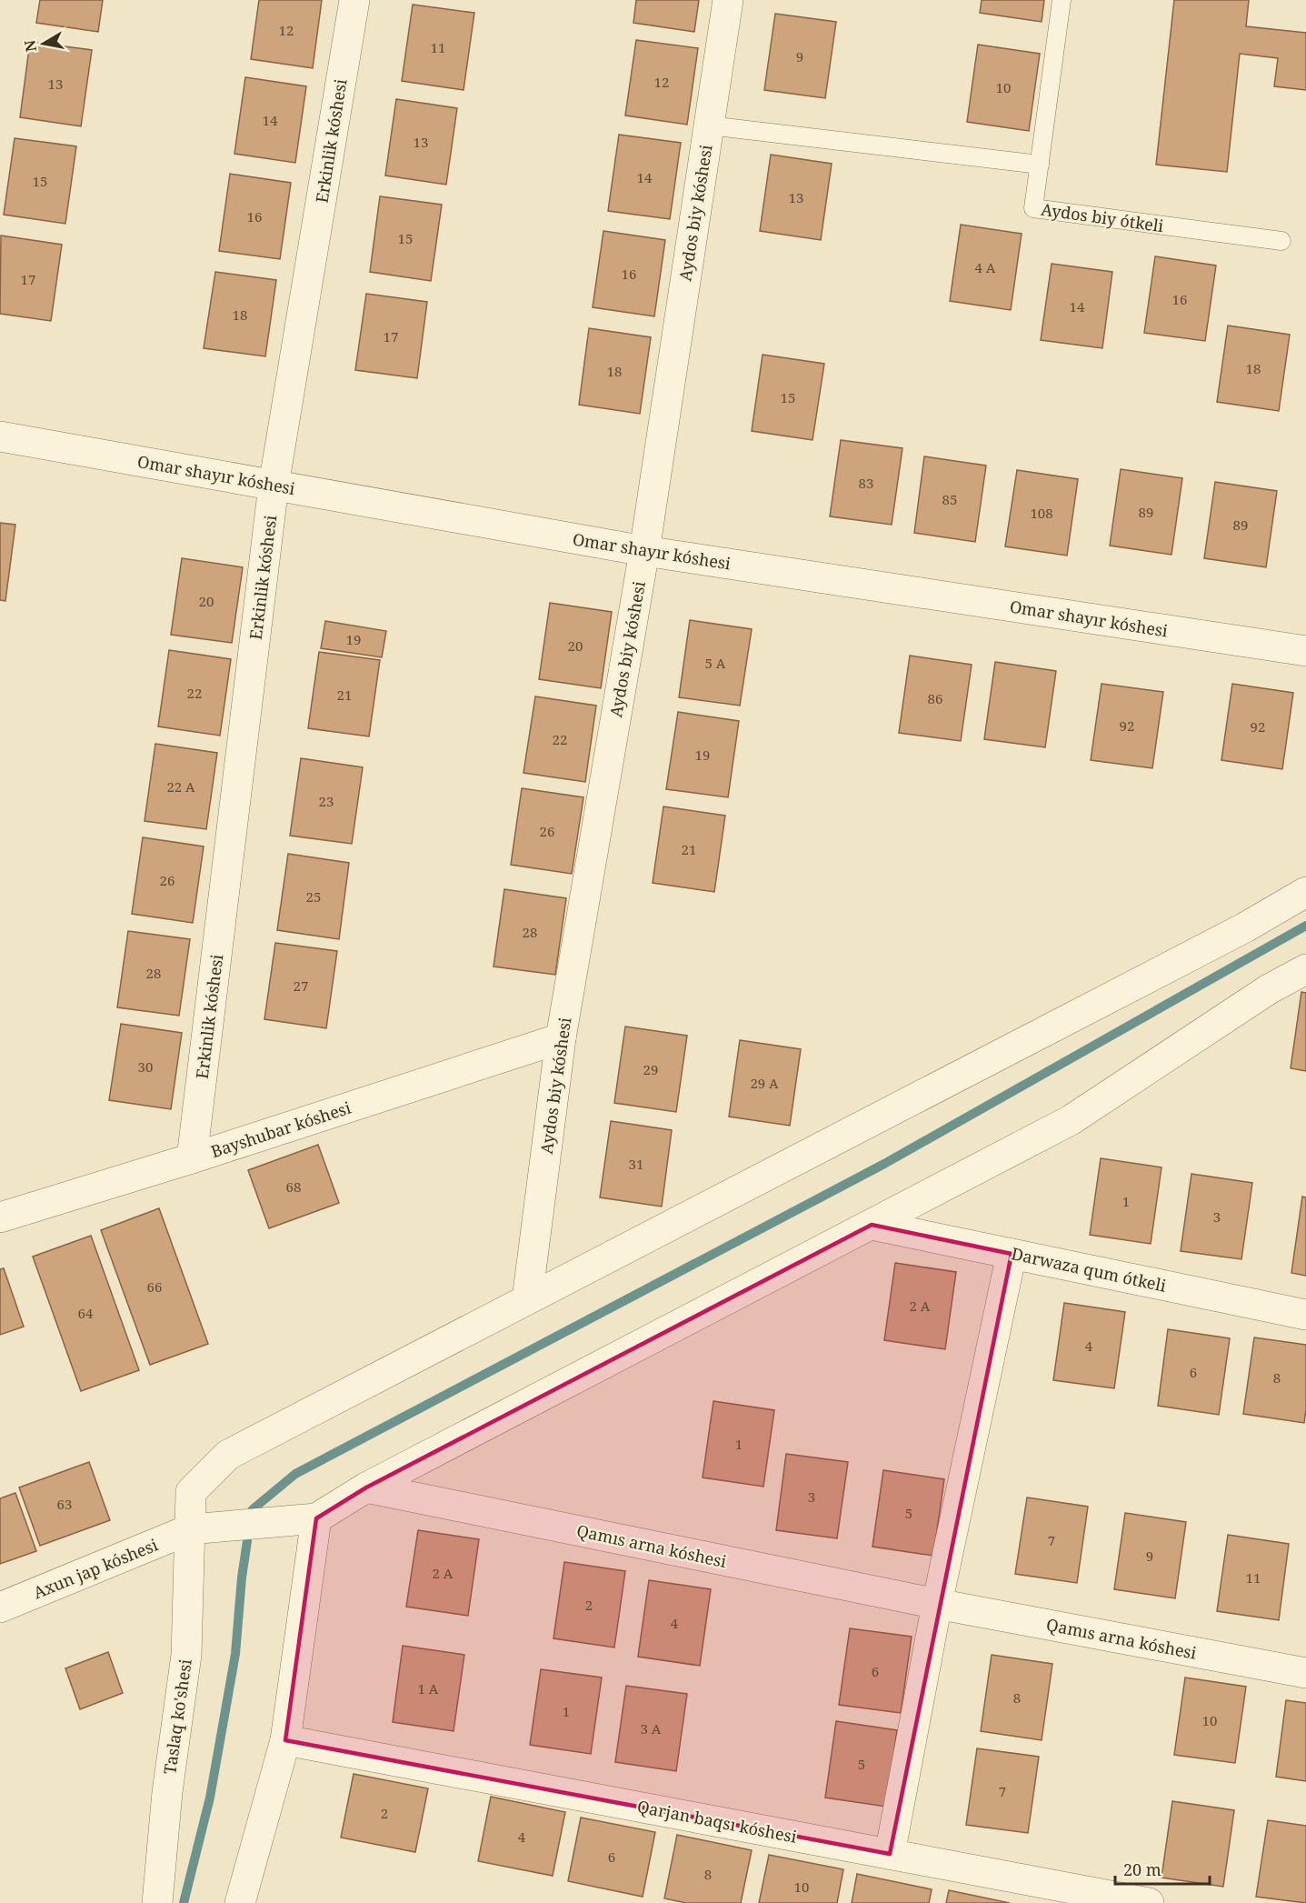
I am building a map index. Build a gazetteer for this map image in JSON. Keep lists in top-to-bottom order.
{
  "streets": {
    "street": [
      "Erkinlik kóshesi",
      "Aydos biy kóshesi",
      "Omar shayır kóshesi",
      "Bayshubar kóshesi",
      "Darwaza qum ótkeli",
      "Qamıs arna kóshesi",
      "Axun jap kóshesi",
      "Taslaq ko'shesi",
      "Qarjan baqsı kóshesi"
    ],
    "lane": ["Aydos biy ótkeli"]
  },
  "crossings": [
    ["Erkinlik kóshesi", "Omar shayır kóshesi"],
    ["Erkinlik kóshesi", "Bayshubar kóshesi"],
    ["Aydos biy kóshesi", "Omar shayır kóshesi"],
    ["Aydos biy kóshesi", "Bayshubar kóshesi"],
    ["Aydos biy kóshesi", "Taslaq ko'shesi"],
    ["Axun jap kóshesi", "Taslaq ko'shesi"]
  ],
  "house_numbers": [
    "12",
    "11",
    "9",
    "12",
    "13",
    "10",
    "14",
    "13",
    "14",
    "15",
    "13",
    "16",
    "15",
    "4 А",
    "16",
    "17",
    "16",
    "14",
    "18",
    "17",
    "18",
    "18",
    "15",
    "83",
    "85",
    "89",
    "108",
    "89",
    "20",
    "19",
    "20",
    "5 А",
    "22",
    "21",
    "86",
    "92",
    "92",
    "22",
    "19",
    "22 А",
    "23",
    "26",
    "21",
    "26",
    "25",
    "28",
    "28",
    "27",
    "30",
    "29",
    "29 А",
    "31",
    "68",
    "1",
    "3",
    "66",
    "2 А",
    "64",
    "4",
    "6",
    "8",
    "1",
    "3",
    "63",
    "5",
    "7",
    "9",
    "2 А",
    "11",
    "2",
    "4",
    "6",
    "1 А",
    "8",
    "1",
    "10",
    "3 А",
    "5",
    "7",
    "2",
    "4",
    "6",
    "8",
    "10"
  ],
  "scale_bar": "20 m",
  "north": "left"
}
